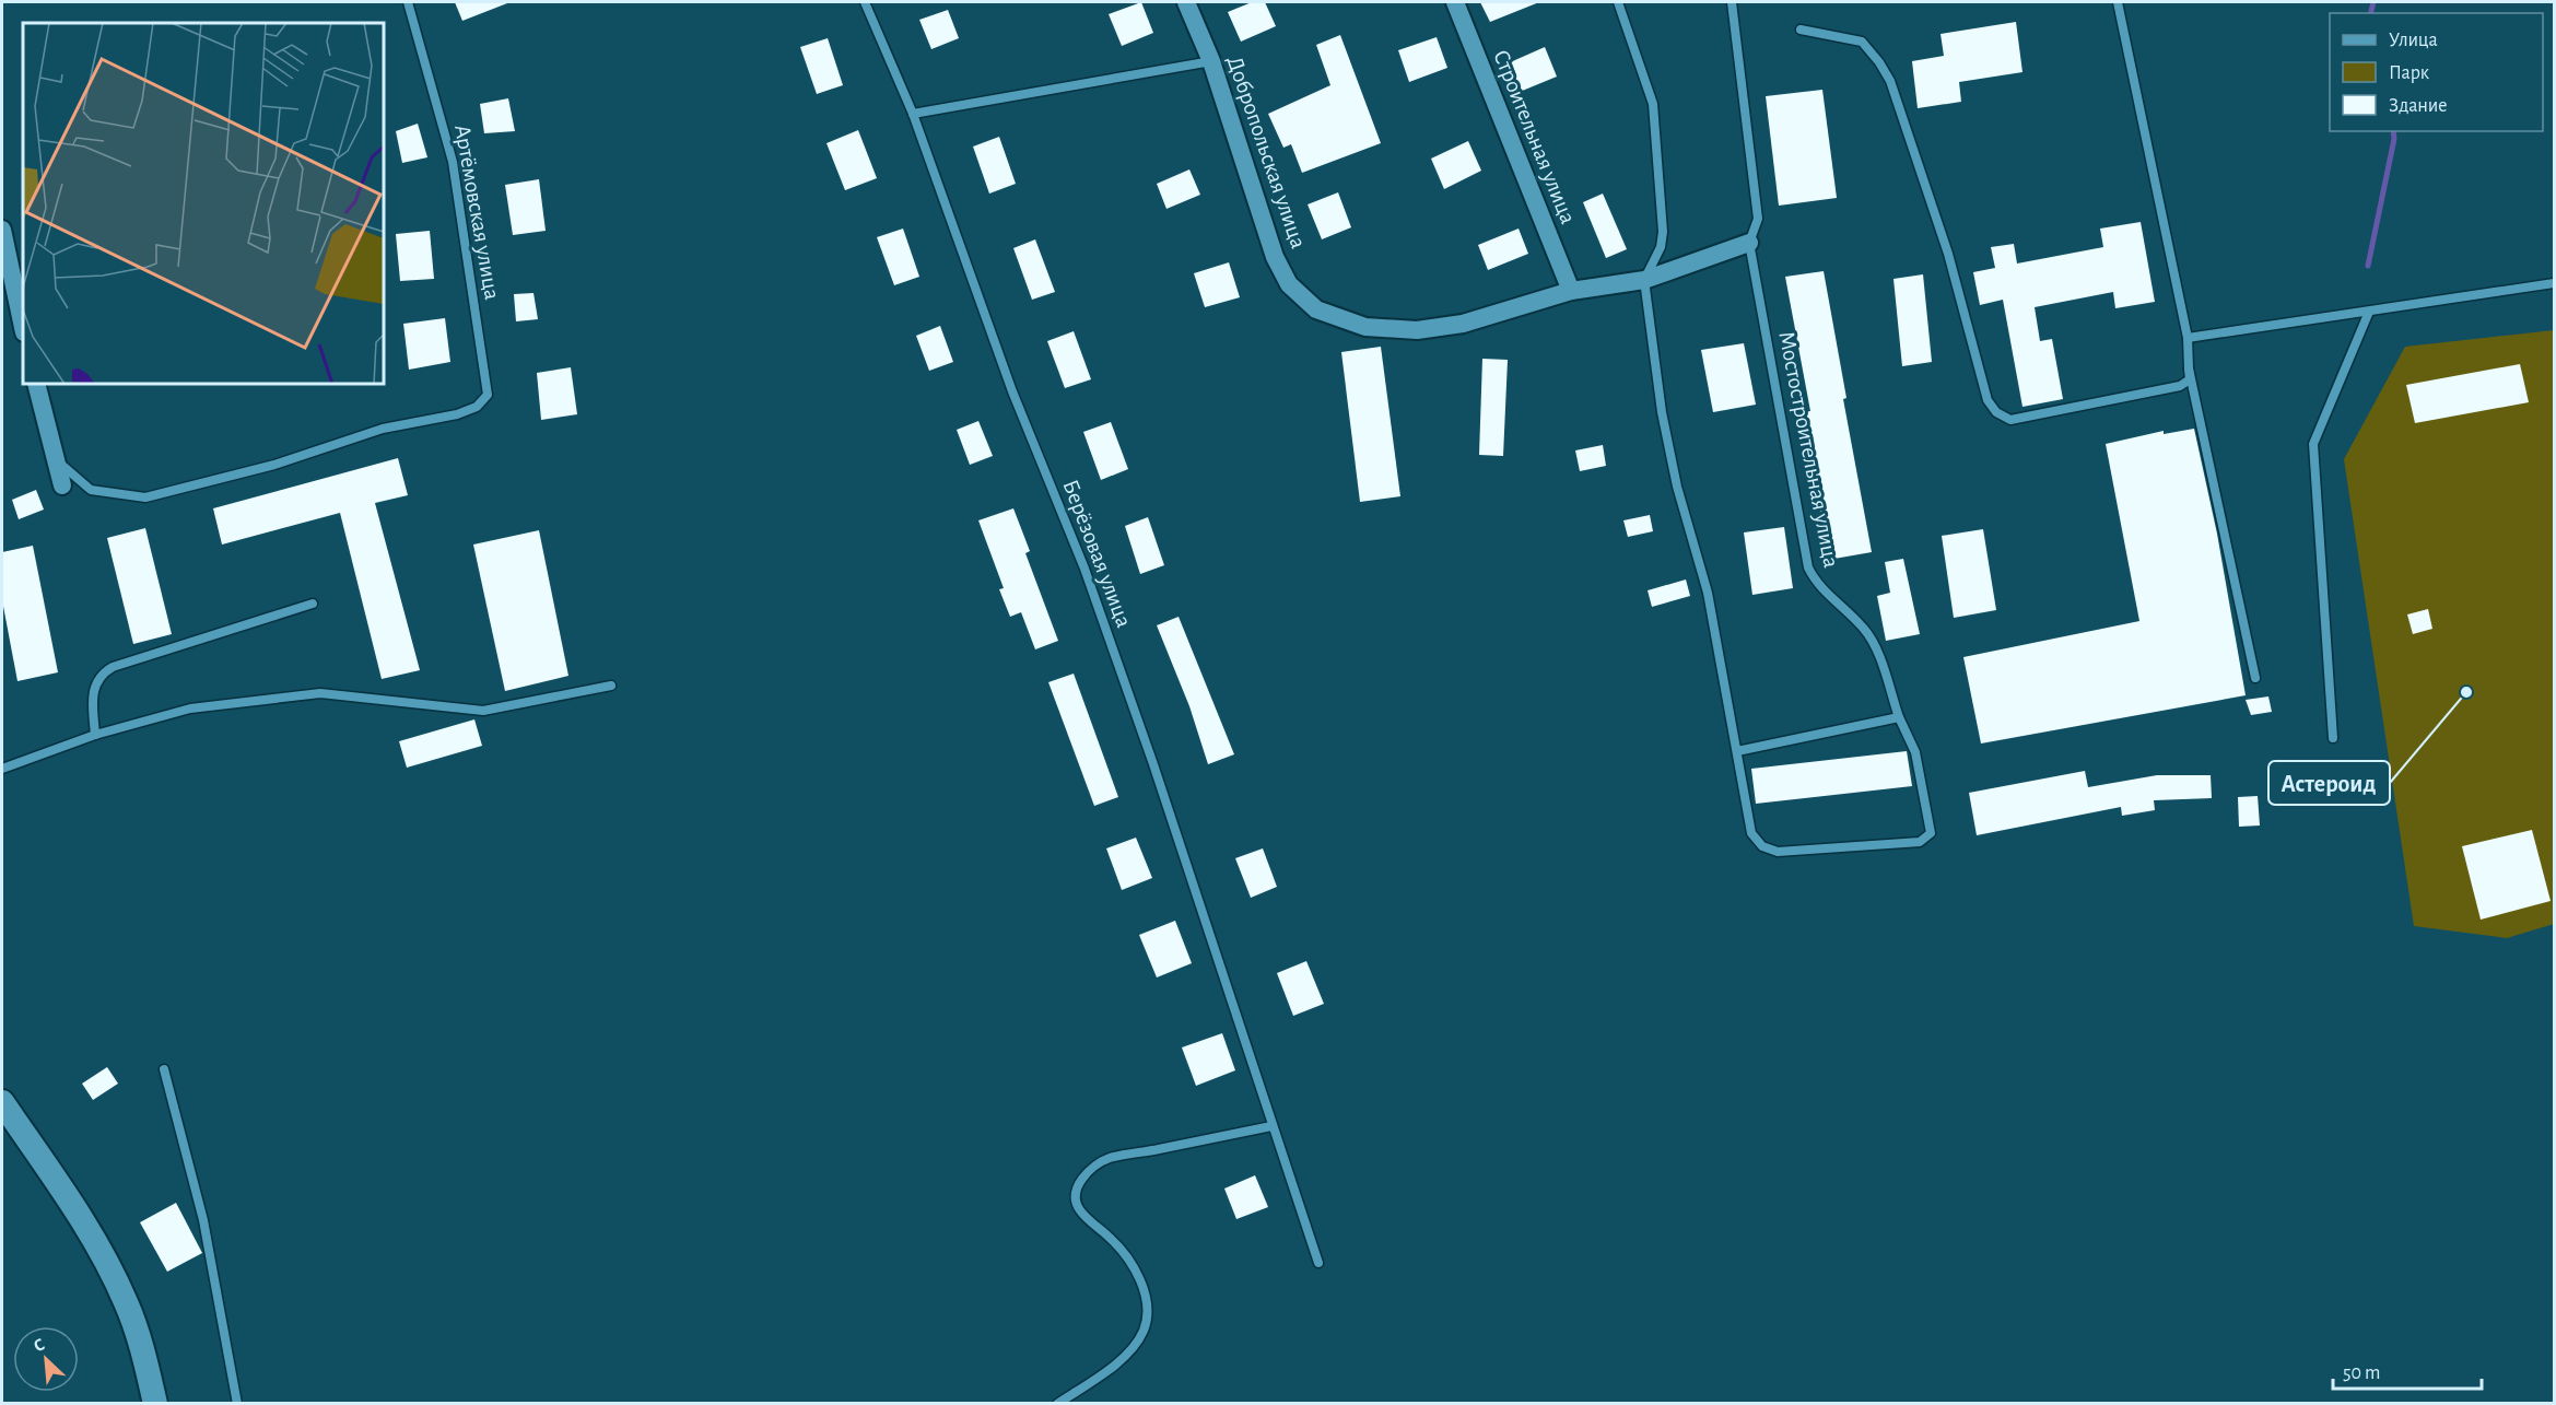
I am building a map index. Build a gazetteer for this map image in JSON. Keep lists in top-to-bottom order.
{
  "streets": {
    "street": ["Строительная улица", "Добропольская улица"],
    "lane": ["Артёмовская улица", "Мостостроительная улица", "Берёзовая улица"]
  },
  "crossings": [
    ["Строительная улица", "Добропольская улица"]
  ],
  "places": ["Астероид"],
  "legend": ["Улица", "Парк", "Здание"],
  "scale_bar": "50 m",
  "north": "top left"
}
